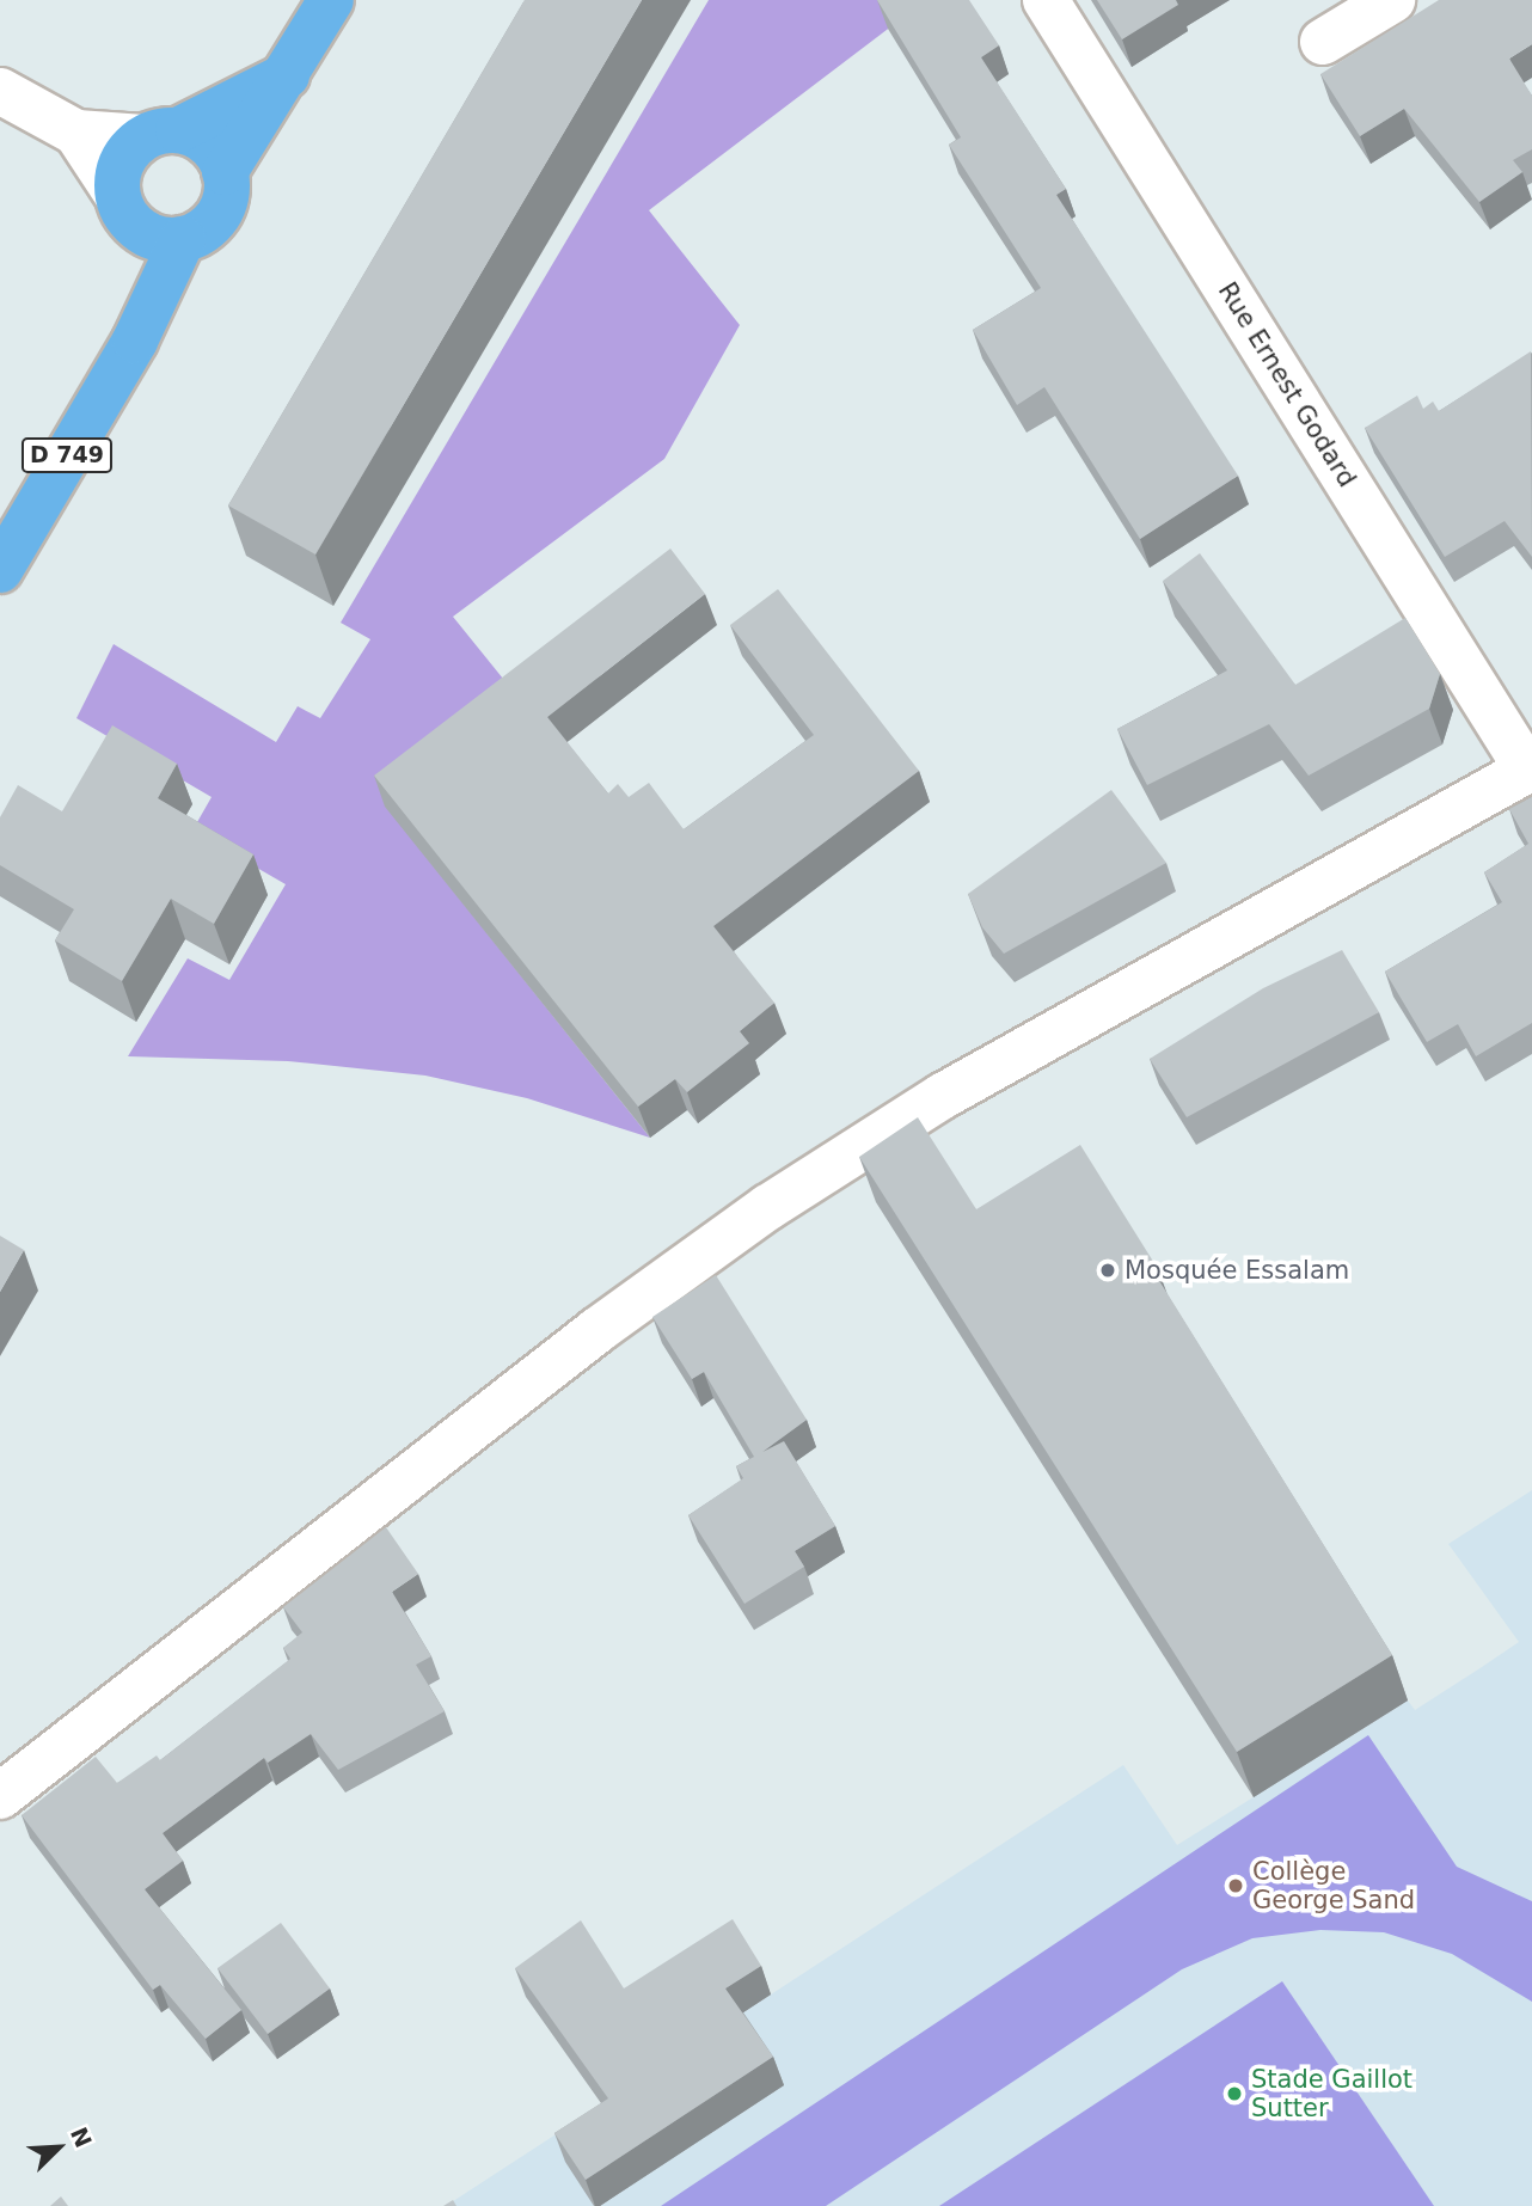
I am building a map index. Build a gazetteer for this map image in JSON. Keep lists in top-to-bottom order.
{
  "streets": {
    "main road": ["D 749"],
    "street": ["Rue Ernest Godard"]
  },
  "places": ["Mosquée Essalam", "Collège George Sand", "Stade Gaillot Sutter"],
  "north": "top right"
}
